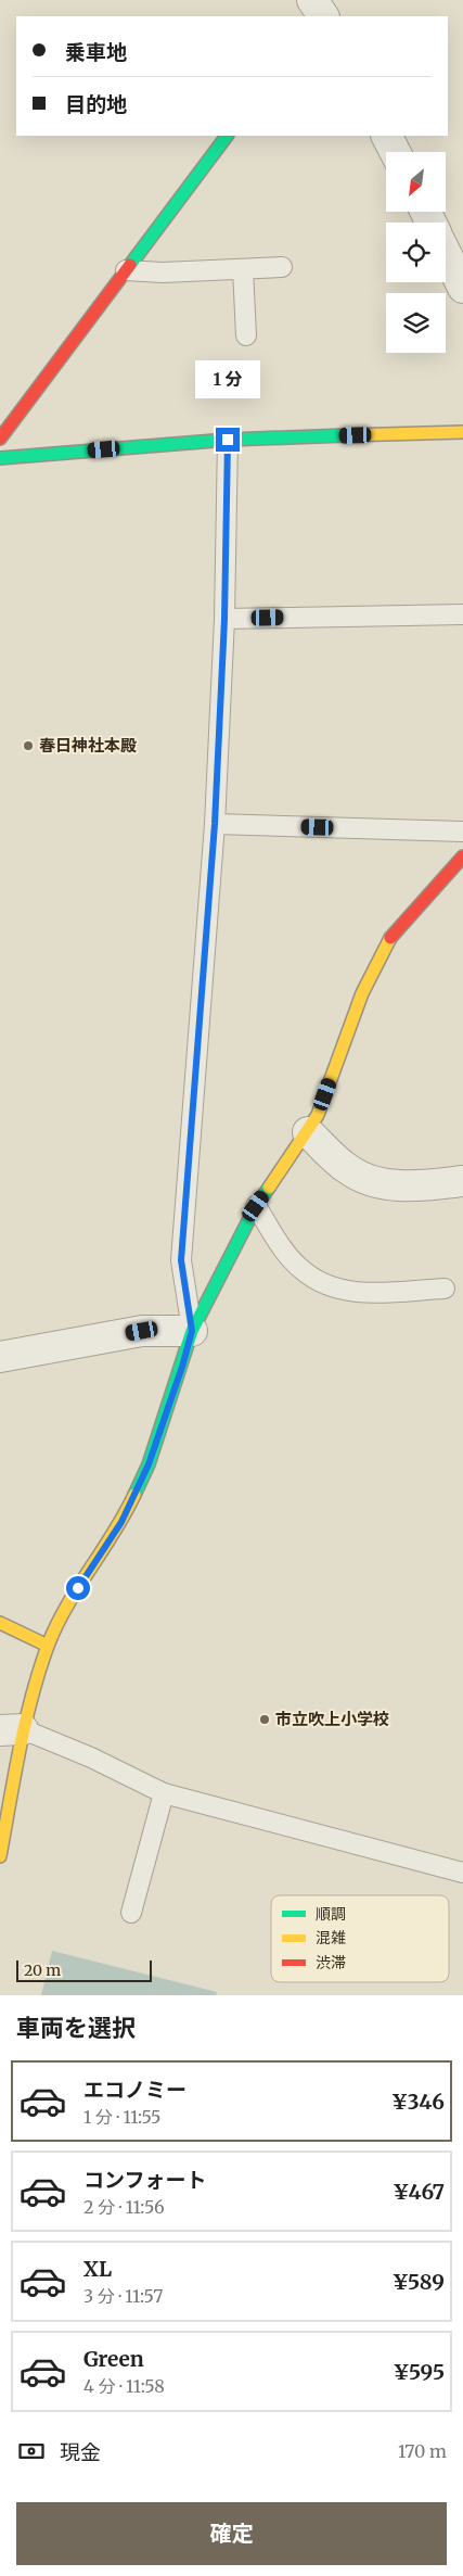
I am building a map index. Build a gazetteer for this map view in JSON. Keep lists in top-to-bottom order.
{
  "places": ["春日神社本殿", "市立吹上小学校"],
  "legend": ["順調", "混雑", "渋滞"],
  "scale_bar": "20 m",
  "north": "bottom left",
  "page": {
    "banner": ["乗車地", "目的地"],
    "bubble": "1 分",
    "scale": "20 m",
    "heading": "車両を選択",
    "list": [
      {
        "name": "エコノミー",
        "note": "1 分 · 11:55",
        "value": "¥346"
      },
      {
        "name": "コンフォート",
        "note": "2 分 · 11:56",
        "value": "¥467"
      },
      {
        "name": "XL",
        "note": "3 分 · 11:57",
        "value": "¥589"
      },
      {
        "name": "Green",
        "note": "4 分 · 11:58",
        "value": "¥595"
      }
    ],
    "pay": ["現金", "170 m"],
    "buttons": "確定"
  }
}
